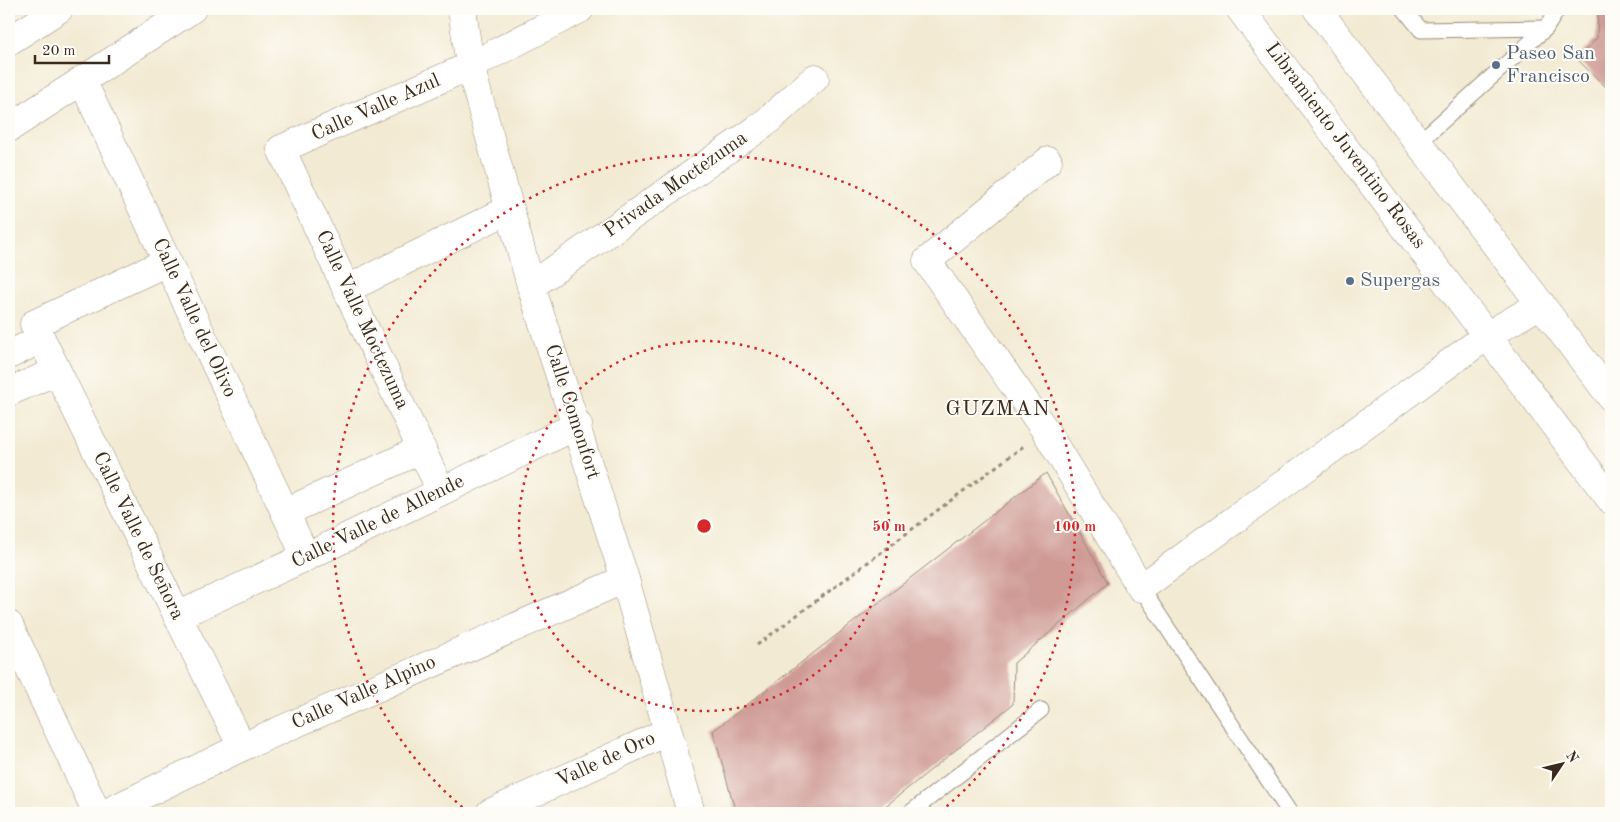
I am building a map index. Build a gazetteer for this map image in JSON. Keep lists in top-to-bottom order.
{
  "streets": {
    "street": [
      "Calle Valle Azul",
      "Libramiento Juventino Rosas",
      "Privada Moctezuma",
      "Calle Valle del Olivo",
      "Calle Valle Moctezuma",
      "Calle Comonfort",
      "Calle Valle de Allende",
      "Calle Valle de Señora",
      "Calle Valle Alpino",
      "Valle de Oro"
    ]
  },
  "crossings": [
    ["Calle Valle Azul", "Calle Valle Moctezuma"],
    ["Calle Valle Azul", "Calle Comonfort"],
    ["Privada Moctezuma", "Calle Comonfort"],
    ["Calle Valle del Olivo", "Calle Valle de Allende"],
    ["Calle Valle Moctezuma", "Calle Valle de Allende"],
    ["Calle Comonfort", "Calle Valle de Allende"],
    ["Calle Comonfort", "Calle Valle Alpino"],
    ["Calle Comonfort", "Valle de Oro"],
    ["Calle Valle de Allende", "Calle Valle de Señora"],
    ["Calle Valle de Señora", "Calle Valle Alpino"]
  ],
  "districts": ["GUZMAN"],
  "places": ["Paseo San Francisco", "Supergas"],
  "scale_bar": "20 m",
  "north": "top right",
  "rings": ["50 m", "100 m"]
}
